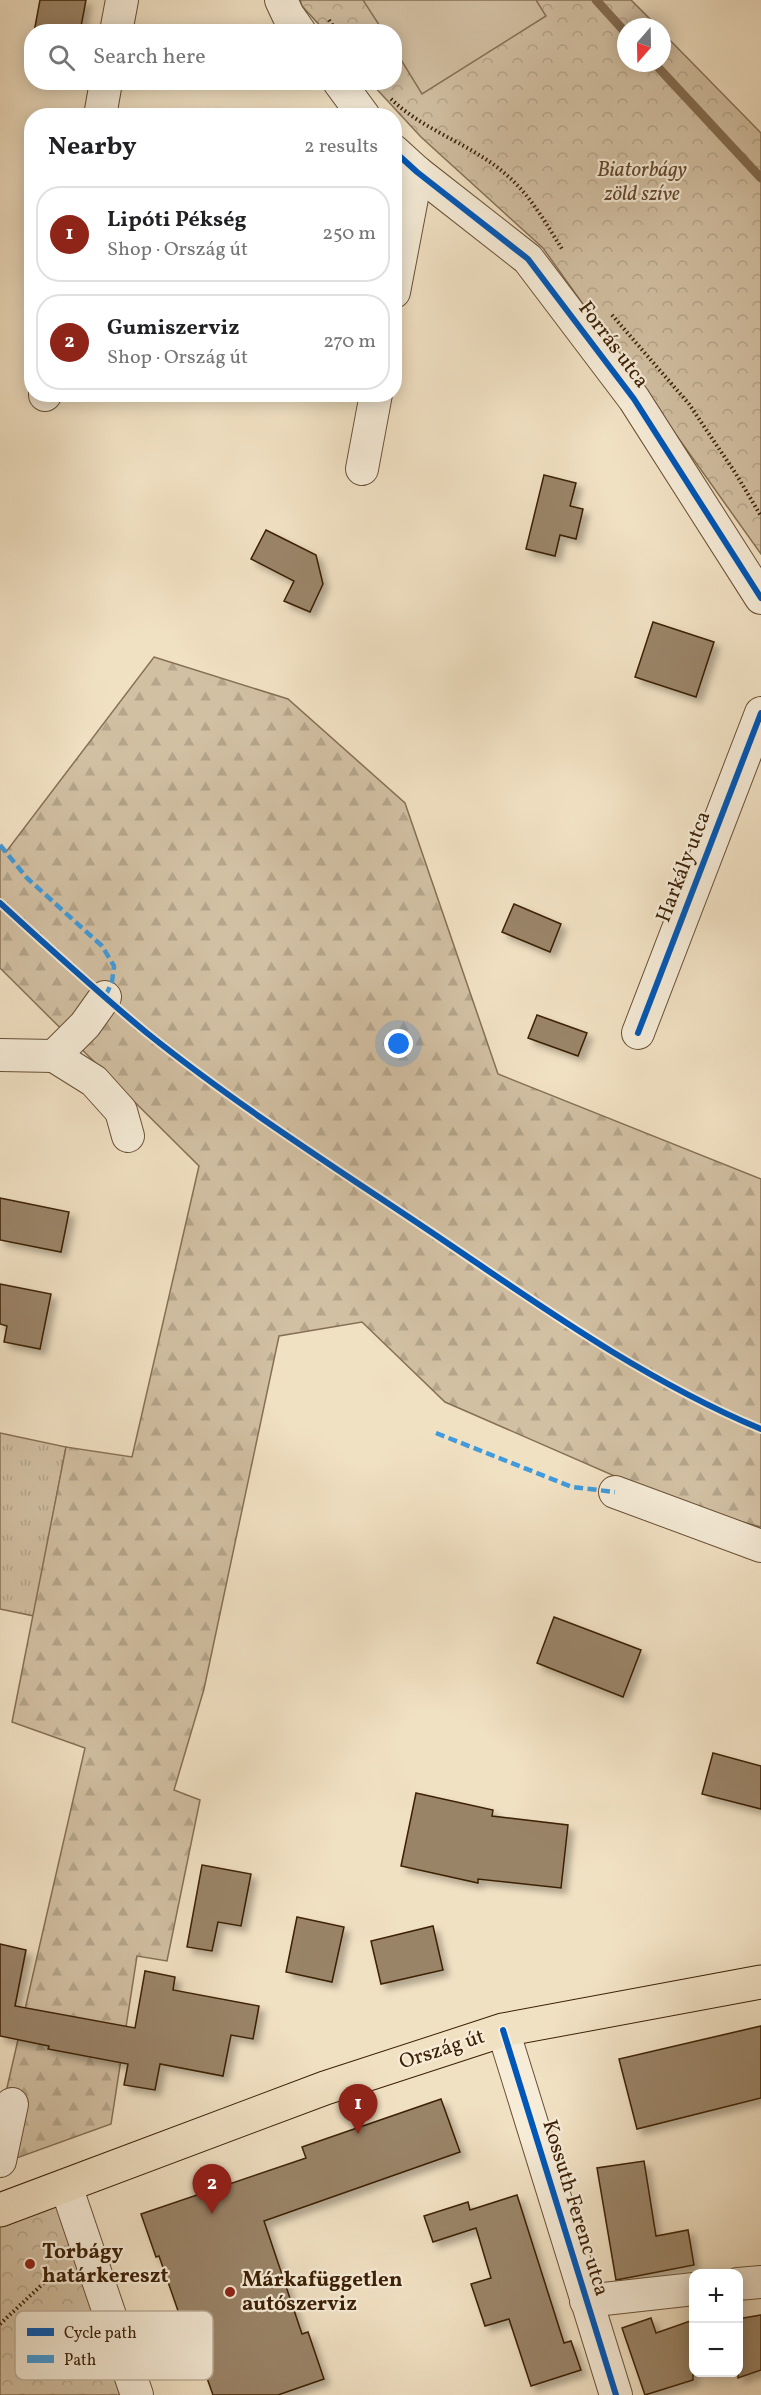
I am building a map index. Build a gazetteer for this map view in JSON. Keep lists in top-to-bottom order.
{
  "streets": {
    "main road": ["Ország út"],
    "street": ["Forrás utca", "Harkály utca", "Kossuth Ferenc utca"]
  },
  "crossings": [
    ["Ország út", "Kossuth Ferenc utca"]
  ],
  "parks": ["Biatorbágy zöld szíve"],
  "places": ["Torbágy határkereszt", "Márkafüggetlen autószerviz"],
  "legend": ["Cycle path", "Path"],
  "north": "bottom",
  "page": {
    "search": "Search here",
    "heading": ["Nearby", "2 results"],
    "list": [
      {
        "mark": "1",
        "name": "Lipóti Pékség",
        "note": "Shop · Ország út",
        "value": "250 m"
      },
      {
        "mark": "2",
        "name": "Gumiszerviz",
        "note": "Shop · Ország út",
        "value": "270 m"
      }
    ],
    "pins": ["1", "2"],
    "map_buttons": ["+", "−"]
  }
}
